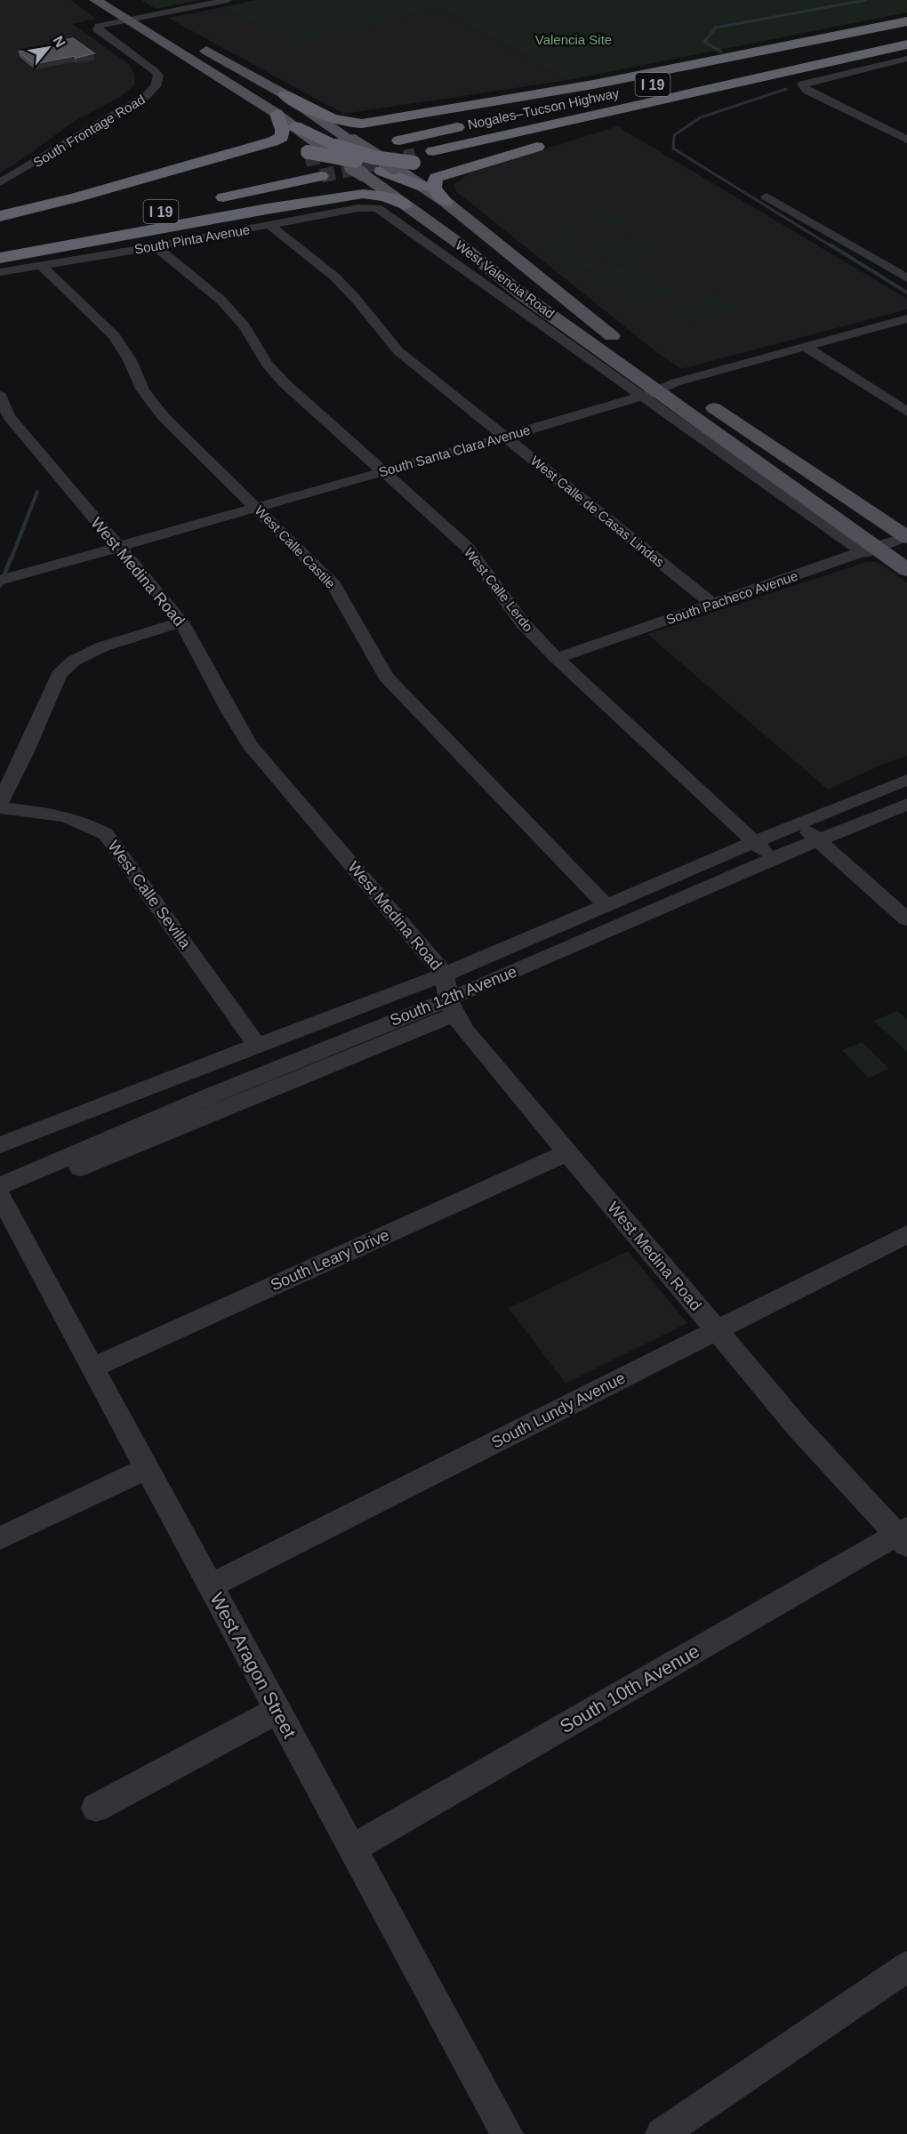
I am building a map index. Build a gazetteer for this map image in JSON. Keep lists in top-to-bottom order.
{
  "streets": {
    "highway": ["I 19", "Nogales–Tucson Highway"],
    "main road": ["West Valencia Road"],
    "street": [
      "South Frontage Road",
      "South Pinta Avenue",
      "South Santa Clara Avenue",
      "West Calle de Casas Lindas",
      "West Calle Castile",
      "West Medina Road",
      "West Calle Lerdo",
      "South Pacheco Avenue",
      "West Calle Sevilla",
      "South 12th Avenue",
      "South Leary Drive",
      "South Lundy Avenue",
      "West Aragon Street",
      "South 10th Avenue"
    ]
  },
  "crossings": [
    ["South Pinta Avenue", "West Valencia Road"],
    ["South Pinta Avenue", "West Calle de Casas Lindas"],
    ["South Pinta Avenue", "West Calle Castile"],
    ["South Pinta Avenue", "West Calle Lerdo"],
    ["West Valencia Road", "South Santa Clara Avenue"],
    ["West Valencia Road", "South Pacheco Avenue"],
    ["South Santa Clara Avenue", "West Calle de Casas Lindas"],
    ["South Santa Clara Avenue", "West Calle Castile"],
    ["South Santa Clara Avenue", "West Medina Road"],
    ["South Santa Clara Avenue", "West Calle Lerdo"],
    ["West Calle de Casas Lindas", "South Pacheco Avenue"],
    ["West Calle Castile", "South 12th Avenue"],
    ["West Medina Road", "South 12th Avenue"],
    ["West Medina Road", "South Leary Drive"],
    ["West Medina Road", "South Lundy Avenue"],
    ["West Medina Road", "South 10th Avenue"],
    ["West Calle Lerdo", "South Pacheco Avenue"],
    ["West Calle Lerdo", "South 12th Avenue"],
    ["West Calle Sevilla", "South 12th Avenue"],
    ["South 12th Avenue", "West Aragon Street"],
    ["South Leary Drive", "West Aragon Street"],
    ["South Lundy Avenue", "West Aragon Street"],
    ["West Aragon Street", "South 10th Avenue"]
  ],
  "parks": ["Valencia Site"],
  "north": "top right"
}
